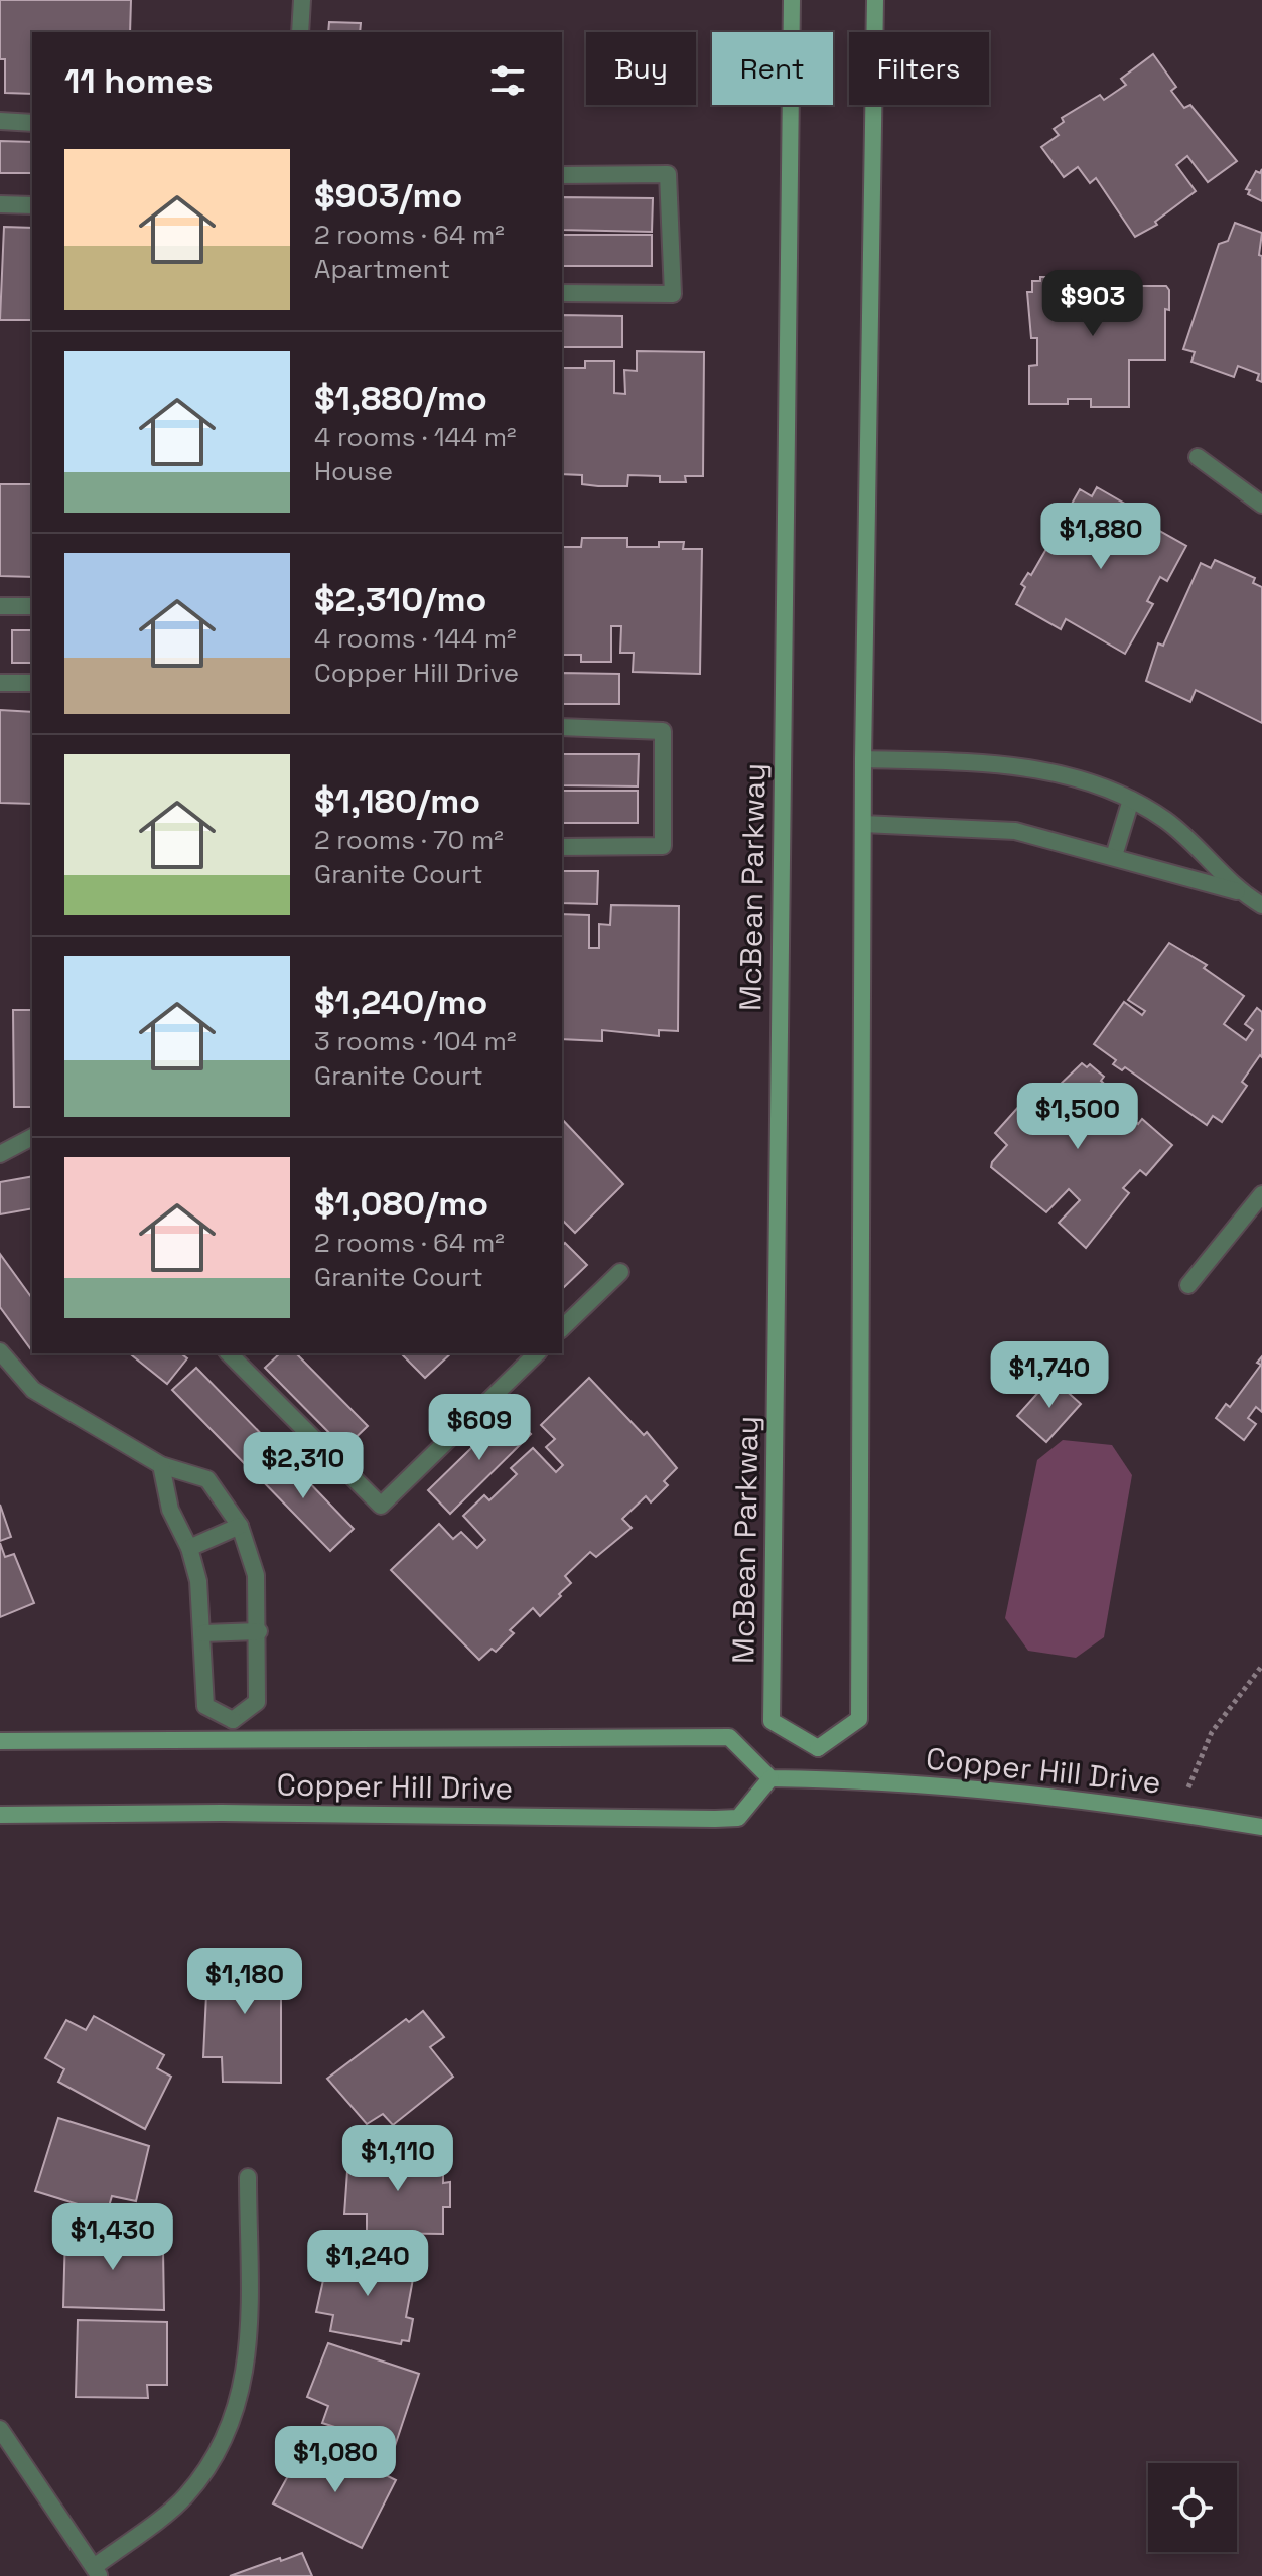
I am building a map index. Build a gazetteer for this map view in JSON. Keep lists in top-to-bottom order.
{
  "streets": {
    "main road": ["McBean Parkway", "Copper Hill Drive"]
  },
  "page": {
    "chip": ["Buy", "Rent", "Filters"],
    "heading": "11 homes",
    "list": [
      {
        "name": "$903/mo",
        "note": "2 rooms · 64 m² · Apartment"
      },
      {
        "name": "$1,880/mo",
        "note": "4 rooms · 144 m² · House"
      },
      {
        "name": "$2,310/mo",
        "note": "4 rooms · 144 m² · Copper Hill Drive"
      },
      {
        "name": "$1,180/mo",
        "note": "2 rooms · 70 m² · Granite Court"
      },
      {
        "name": "$1,240/mo",
        "note": "3 rooms · 104 m² · Granite Court"
      },
      {
        "name": "$1,080/mo",
        "note": "2 rooms · 64 m² · Granite Court"
      }
    ],
    "price": [
      "$903",
      "$1,880",
      "$1,500",
      "$1,740",
      "$609",
      "$2,310",
      "$1,180",
      "$1,110",
      "$1,430",
      "$1,240",
      "$1,080"
    ]
  }
}
